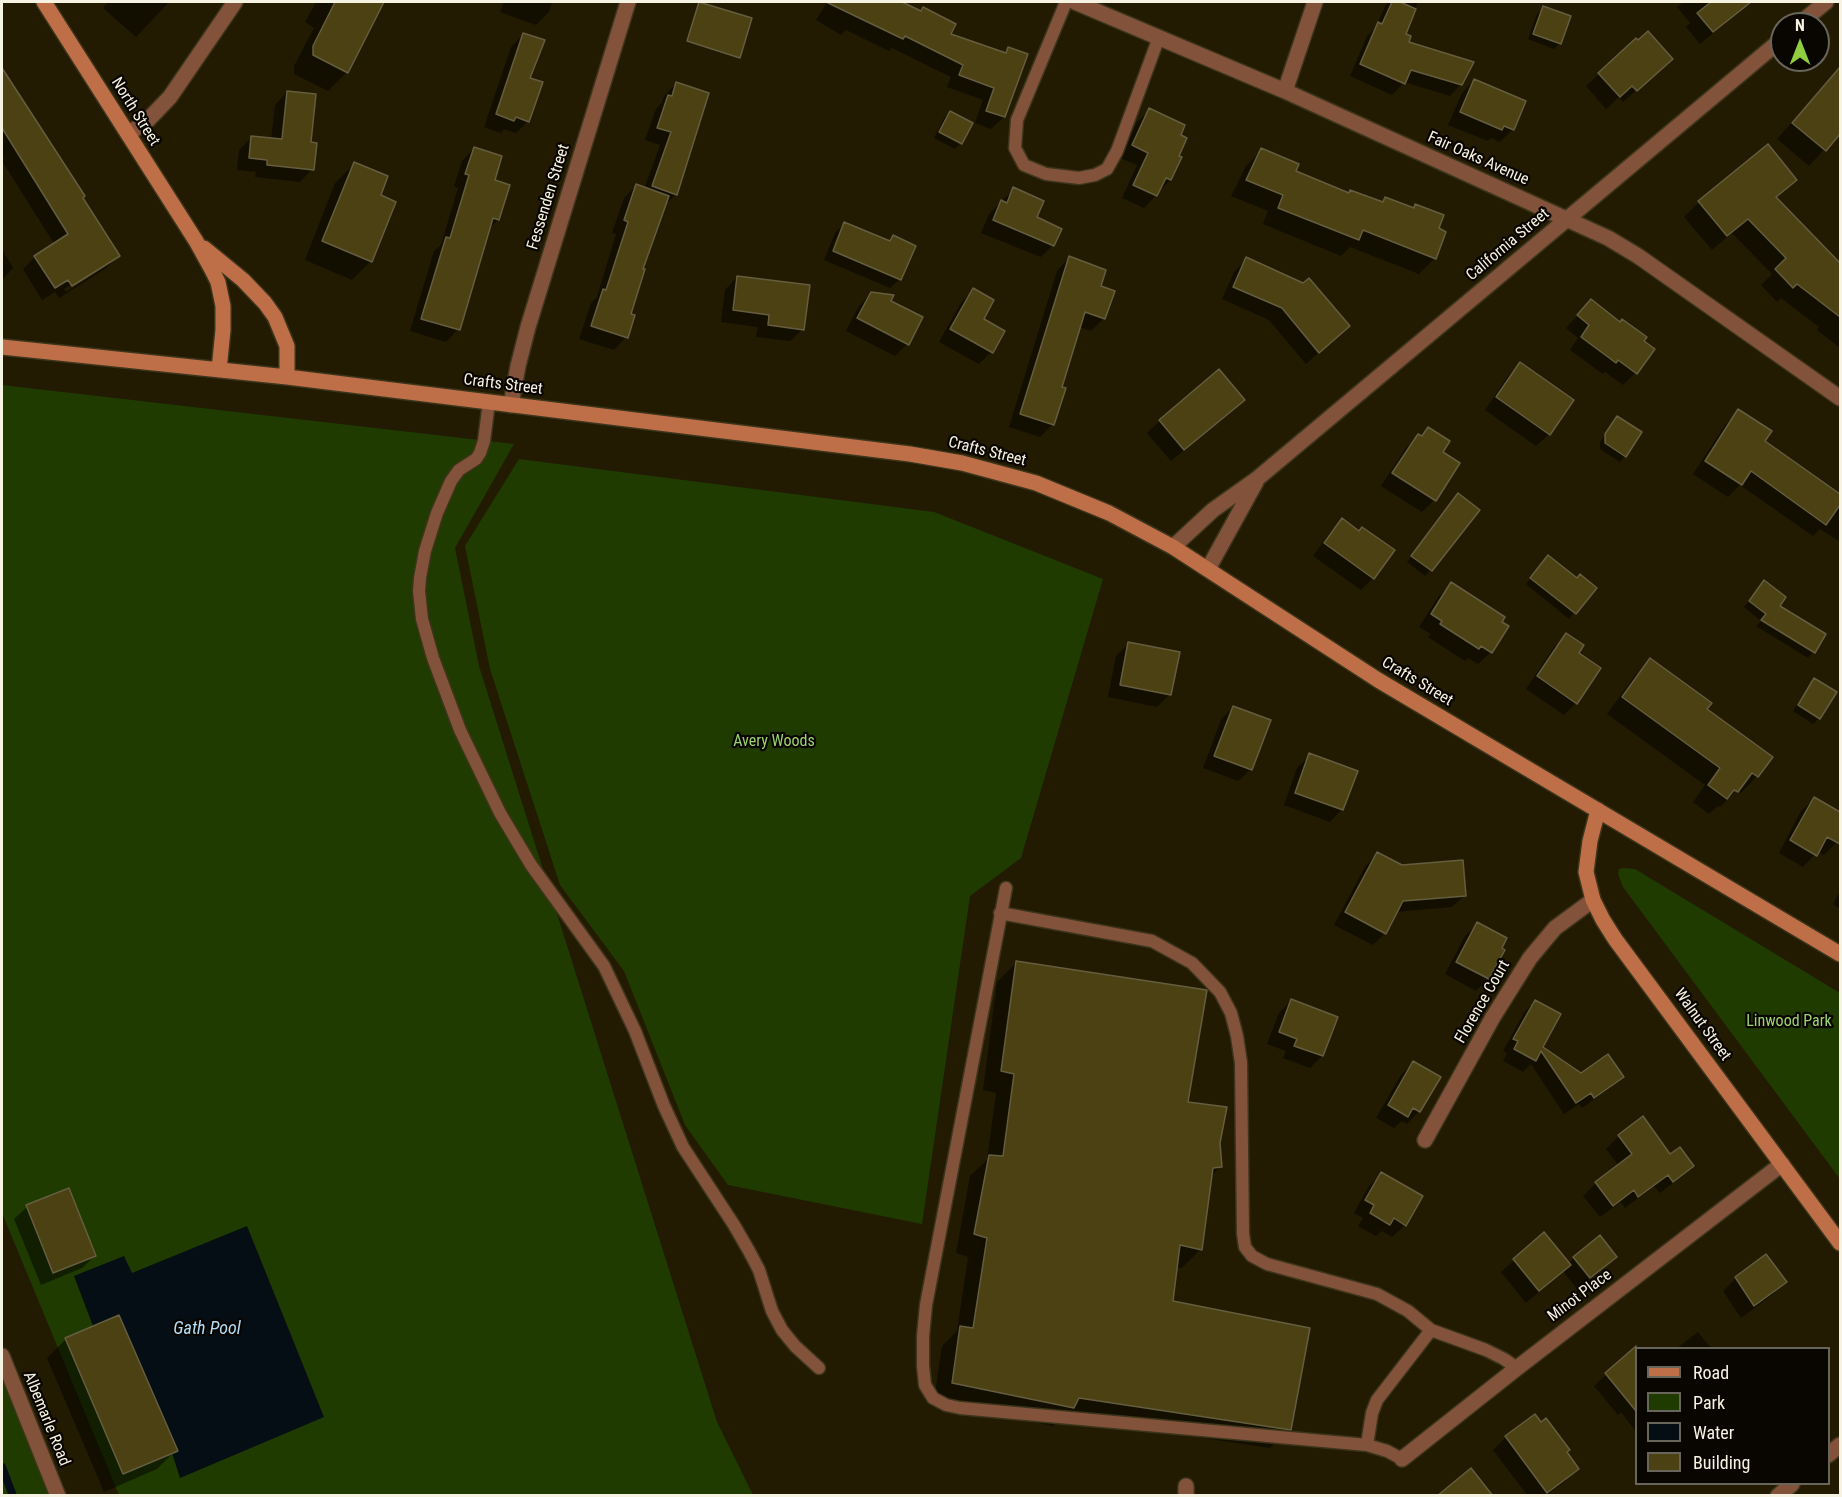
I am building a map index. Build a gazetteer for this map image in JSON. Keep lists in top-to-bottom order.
{
  "streets": {
    "main road": ["North Street", "Crafts Street", "Walnut Street"],
    "street": [
      "Fair Oaks Avenue",
      "Fessenden Street",
      "California Street",
      "Florence Court",
      "Minot Place",
      "Albemarle Road"
    ]
  },
  "crossings": [
    ["North Street", "Crafts Street"],
    ["Fair Oaks Avenue", "California Street"],
    ["Fessenden Street", "Crafts Street"],
    ["California Street", "Crafts Street"],
    ["Crafts Street", "Walnut Street"],
    ["Florence Court", "Walnut Street"],
    ["Walnut Street", "Minot Place"]
  ],
  "water": ["Gath Pool"],
  "parks": ["Avery Woods", "Linwood Park"],
  "legend": [
    "Road",
    "Park",
    "Water",
    "Building"
  ],
  "north": "top"
}
